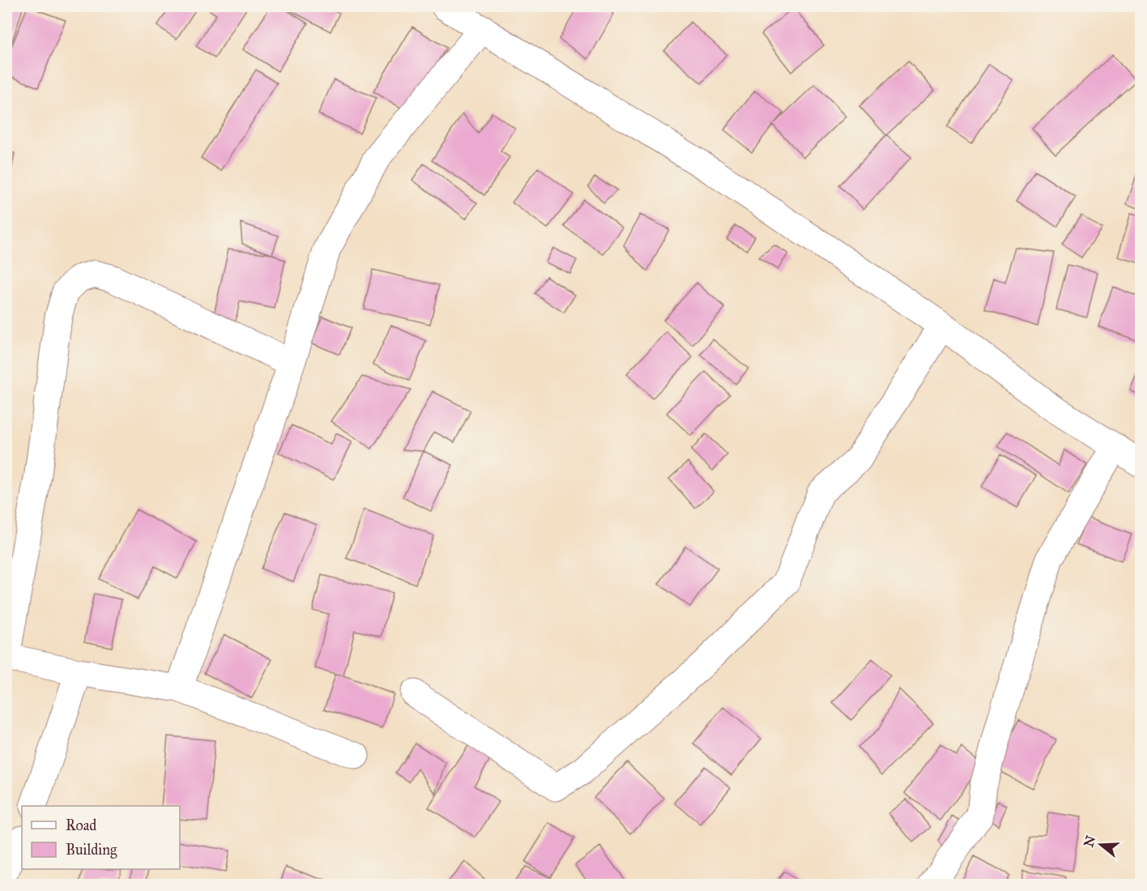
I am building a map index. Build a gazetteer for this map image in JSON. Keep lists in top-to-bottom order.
{
  "legend": ["Road", "Building"],
  "north": "left"
}
